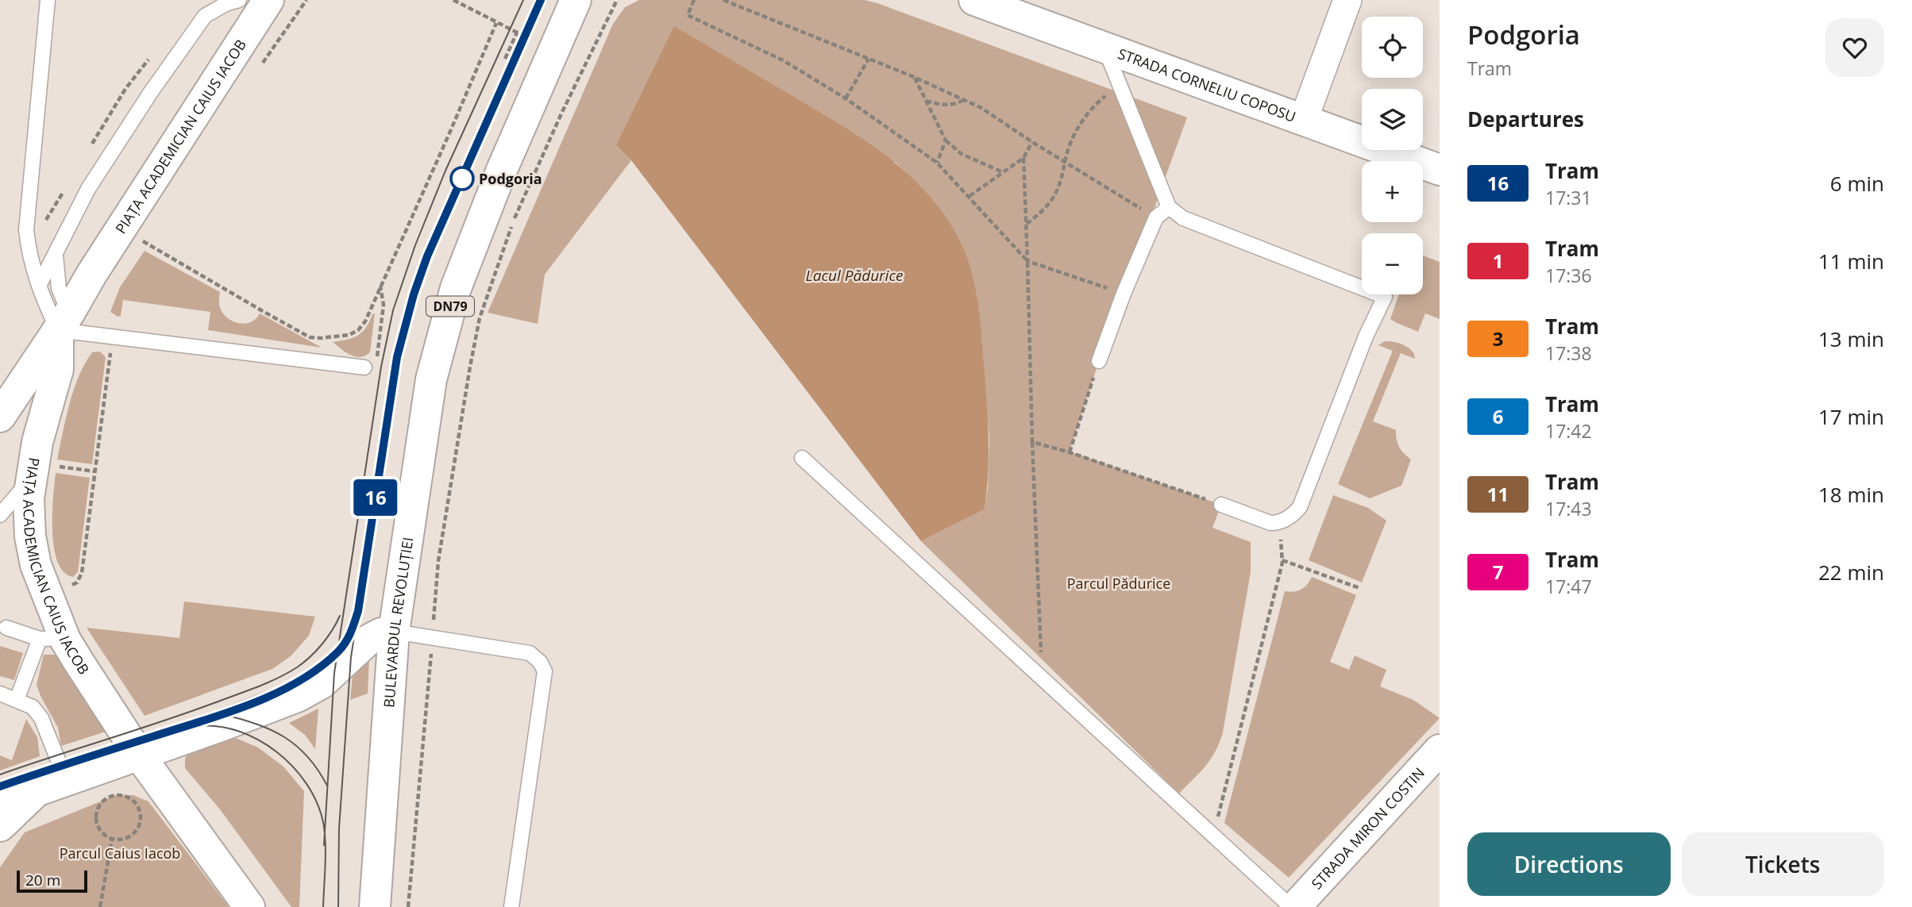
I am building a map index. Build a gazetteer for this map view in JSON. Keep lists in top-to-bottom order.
{
  "streets": {
    "main road": [
      "STRADA CORNELIU COPOSU",
      "PIAȚA ACADEMICIAN CAIUS IACOB",
      "DN79",
      "BULEVARDUL REVOLUȚIEI",
      "STRADA MIRON COSTIN"
    ]
  },
  "water": ["Lacul Pădurice"],
  "parks": ["Parcul Pădurice", "Parcul Caius Iacob"],
  "places": ["Podgoria"],
  "lines": ["tram line 16"],
  "scale_bar": "20 m",
  "page": {
    "on_map": "16",
    "heading": [
      ["Podgoria", "Tram"],
      "Departures"
    ],
    "map_buttons": ["+", "−"],
    "list": [
      {
        "mark": "16",
        "name": "Tram",
        "note": "17:31",
        "value": "6 min"
      },
      {
        "mark": "1",
        "name": "Tram",
        "note": "17:36",
        "value": "11 min"
      },
      {
        "mark": "3",
        "name": "Tram",
        "note": "17:38",
        "value": "13 min"
      },
      {
        "mark": "6",
        "name": "Tram",
        "note": "17:42",
        "value": "17 min"
      },
      {
        "mark": "11",
        "name": "Tram",
        "note": "17:43",
        "value": "18 min"
      },
      {
        "mark": "7",
        "name": "Tram",
        "note": "17:47",
        "value": "22 min"
      }
    ],
    "buttons": ["Directions", "Tickets"],
    "scale": "20 m"
  }
}
